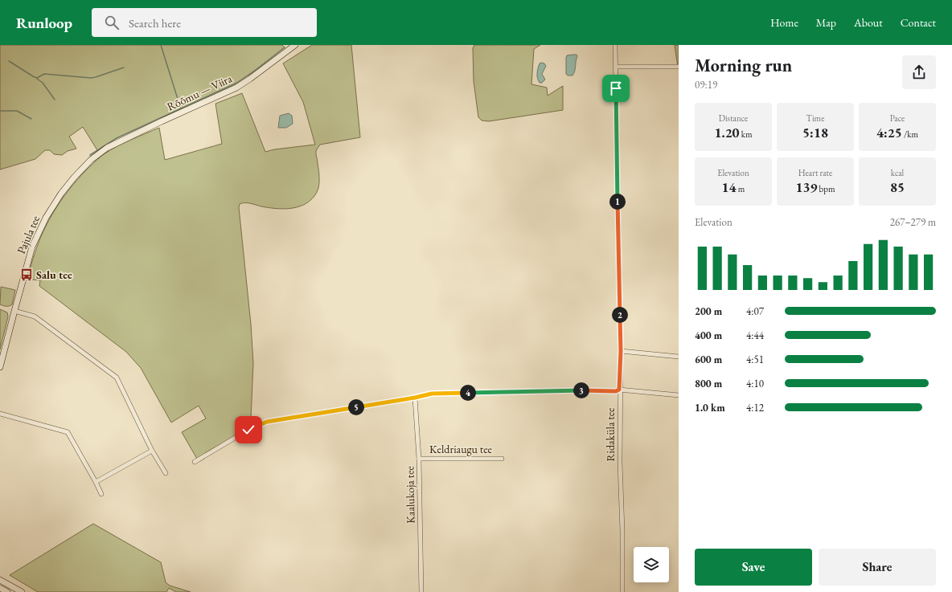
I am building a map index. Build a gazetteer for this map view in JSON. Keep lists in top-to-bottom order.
{
  "streets": {
    "street": [
      "Rõõmu — Viira",
      "Pajula tee",
      "Ridaküla tee",
      "Keldriaugu tee",
      "Kaalukoja tee"
    ]
  },
  "crossings": [
    ["Rõõmu — Viira", "Pajula tee"],
    ["Keldriaugu tee", "Kaalukoja tee"]
  ],
  "places": {
    "bus stop": ["Salu tee"]
  },
  "page": {
    "header": "Runloop",
    "search": "Search here",
    "nav": [
      "Home",
      "Map",
      "About",
      "Contact"
    ],
    "heading": ["Morning run", "09:19"],
    "stats": [
      ["Distance", "1.20 km"],
      ["Time", "5:18"],
      ["Pace", "4:25 /km"],
      ["Elevation", "14 m"],
      ["Heart rate", "139 bpm"],
      ["kcal", "85"]
    ],
    "pins": [
      "1",
      "2",
      "3",
      "4",
      "5"
    ],
    "chart": ["Elevation", "267–279 m"],
    "list": [
      {
        "name": "200 m",
        "note": "4:07"
      },
      {
        "name": "400 m",
        "note": "4:44"
      },
      {
        "name": "600 m",
        "note": "4:51"
      },
      {
        "name": "800 m",
        "note": "4:10"
      },
      {
        "name": "1.0 km",
        "note": "4:12"
      }
    ],
    "buttons": ["Save", "Share"]
  }
}
